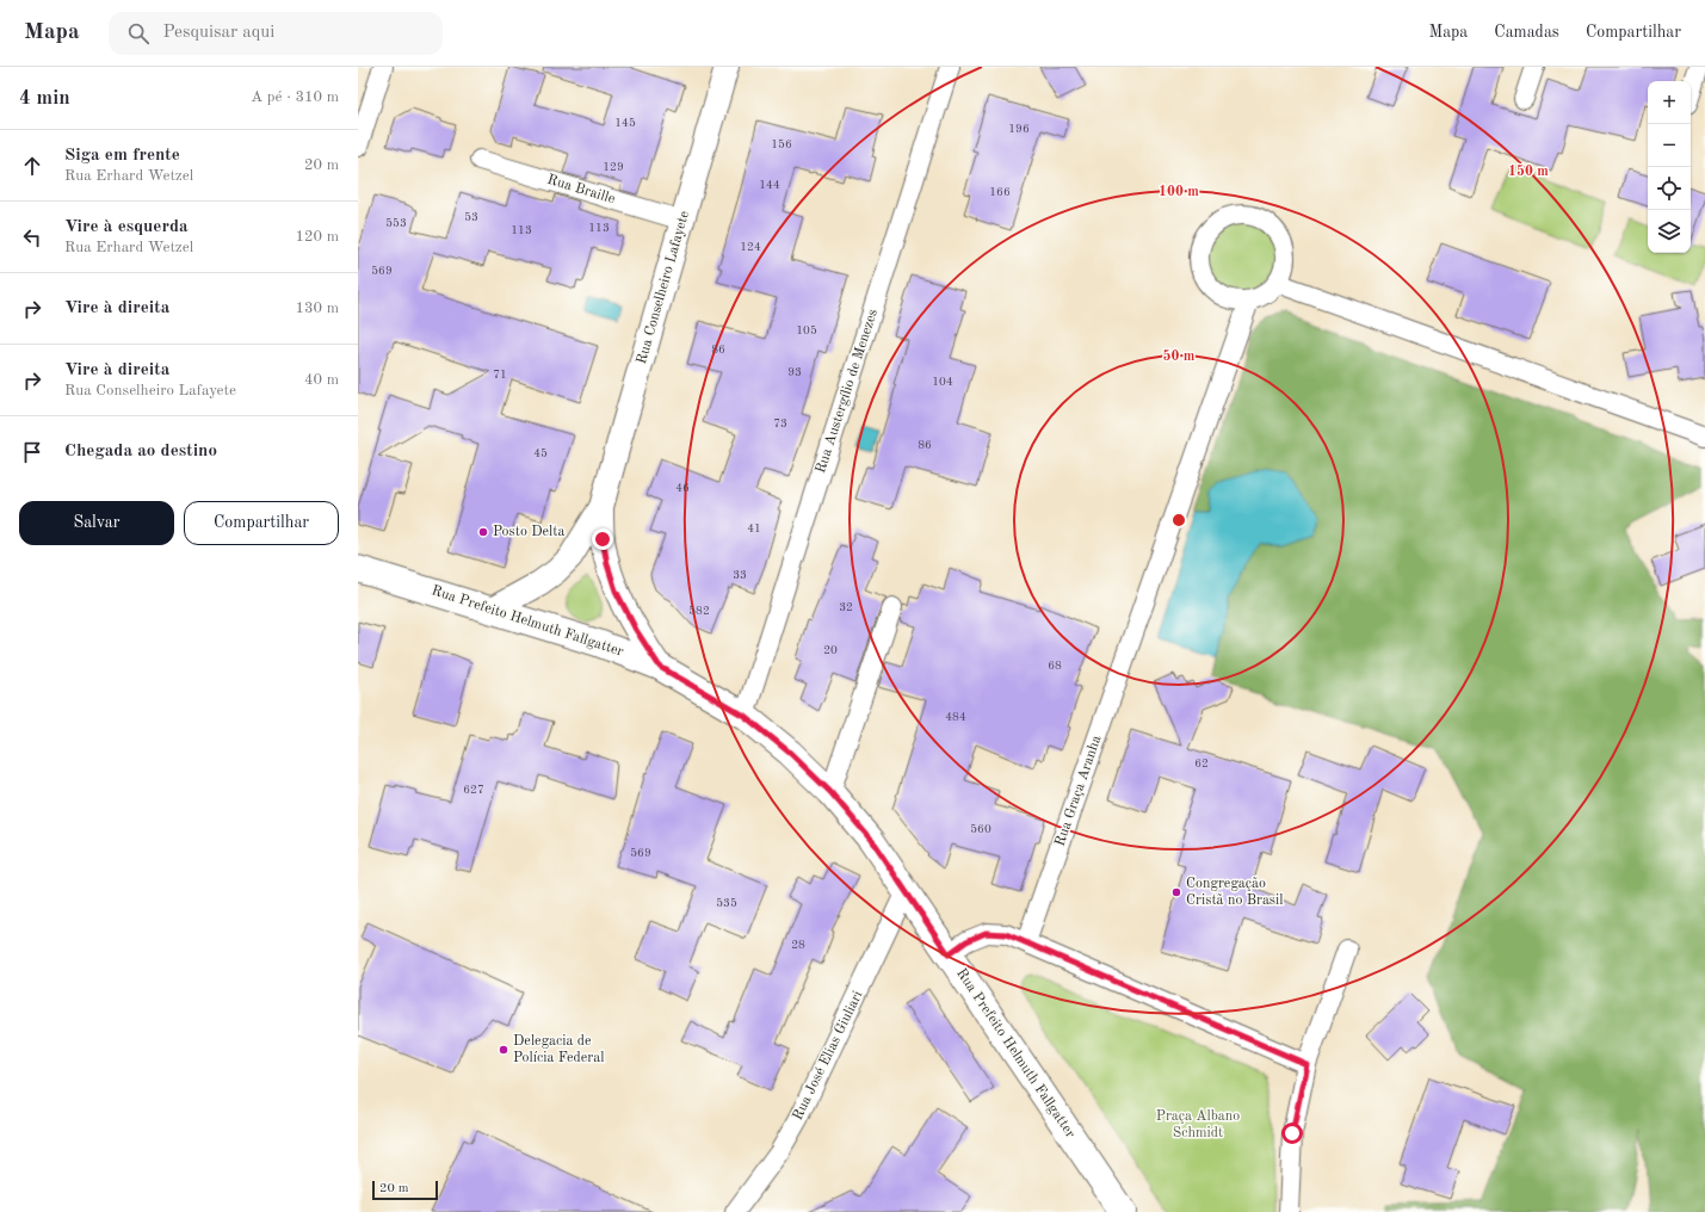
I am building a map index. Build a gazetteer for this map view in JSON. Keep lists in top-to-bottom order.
{
  "streets": {
    "main road": ["Rua Prefeito Helmuth Fallgatter"],
    "street": [
      "Rua Braille",
      "Rua Conselheiro Lafayete",
      "Rua Austergílio de Menezes",
      "Rua Graça Aranha",
      "Rua José Elias Giuliari"
    ]
  },
  "crossings": [
    ["Rua Braille", "Rua Conselheiro Lafayete"],
    ["Rua Conselheiro Lafayete", "Rua Prefeito Helmuth Fallgatter"],
    ["Rua Austergílio de Menezes", "Rua Prefeito Helmuth Fallgatter"],
    ["Rua Prefeito Helmuth Fallgatter", "Rua José Elias Giuliari"]
  ],
  "parks": ["Praça Albano Schmidt"],
  "places": ["Posto Delta", "Congregação Cristã no Brasil", "Delegacia de Polícia Federal"],
  "house_numbers": [
    "145",
    "196",
    "156",
    "129",
    "144",
    "166",
    "53",
    "553",
    "113",
    "113",
    "124",
    "569",
    "105",
    "86",
    "93",
    "71",
    "104",
    "73",
    "86",
    "45",
    "46",
    "41",
    "33",
    "32",
    "582",
    "20",
    "68",
    "484",
    "62",
    "627",
    "560",
    "569",
    "535",
    "28"
  ],
  "scale_bar": "20 m",
  "page": {
    "header": "Mapa",
    "search": "Pesquisar aqui",
    "nav": ["Mapa", "Camadas", "Compartilhar"],
    "heading": ["4 min", "A pé · 310 m"],
    "map_buttons": ["+", "−"],
    "list": [
      ["Siga em frente", "Rua Erhard Wetzel", "20 m"],
      ["Vire à esquerda", "Rua Erhard Wetzel", "120 m"],
      ["Vire à direita", "130 m"],
      ["Vire à direita", "Rua Conselheiro Lafayete", "40 m"],
      "Chegada ao destino"
    ],
    "buttons": ["Salvar", "Compartilhar"],
    "scale": "20 m"
  },
  "rings": ["150 m", "100 m", "50 m"]
}
